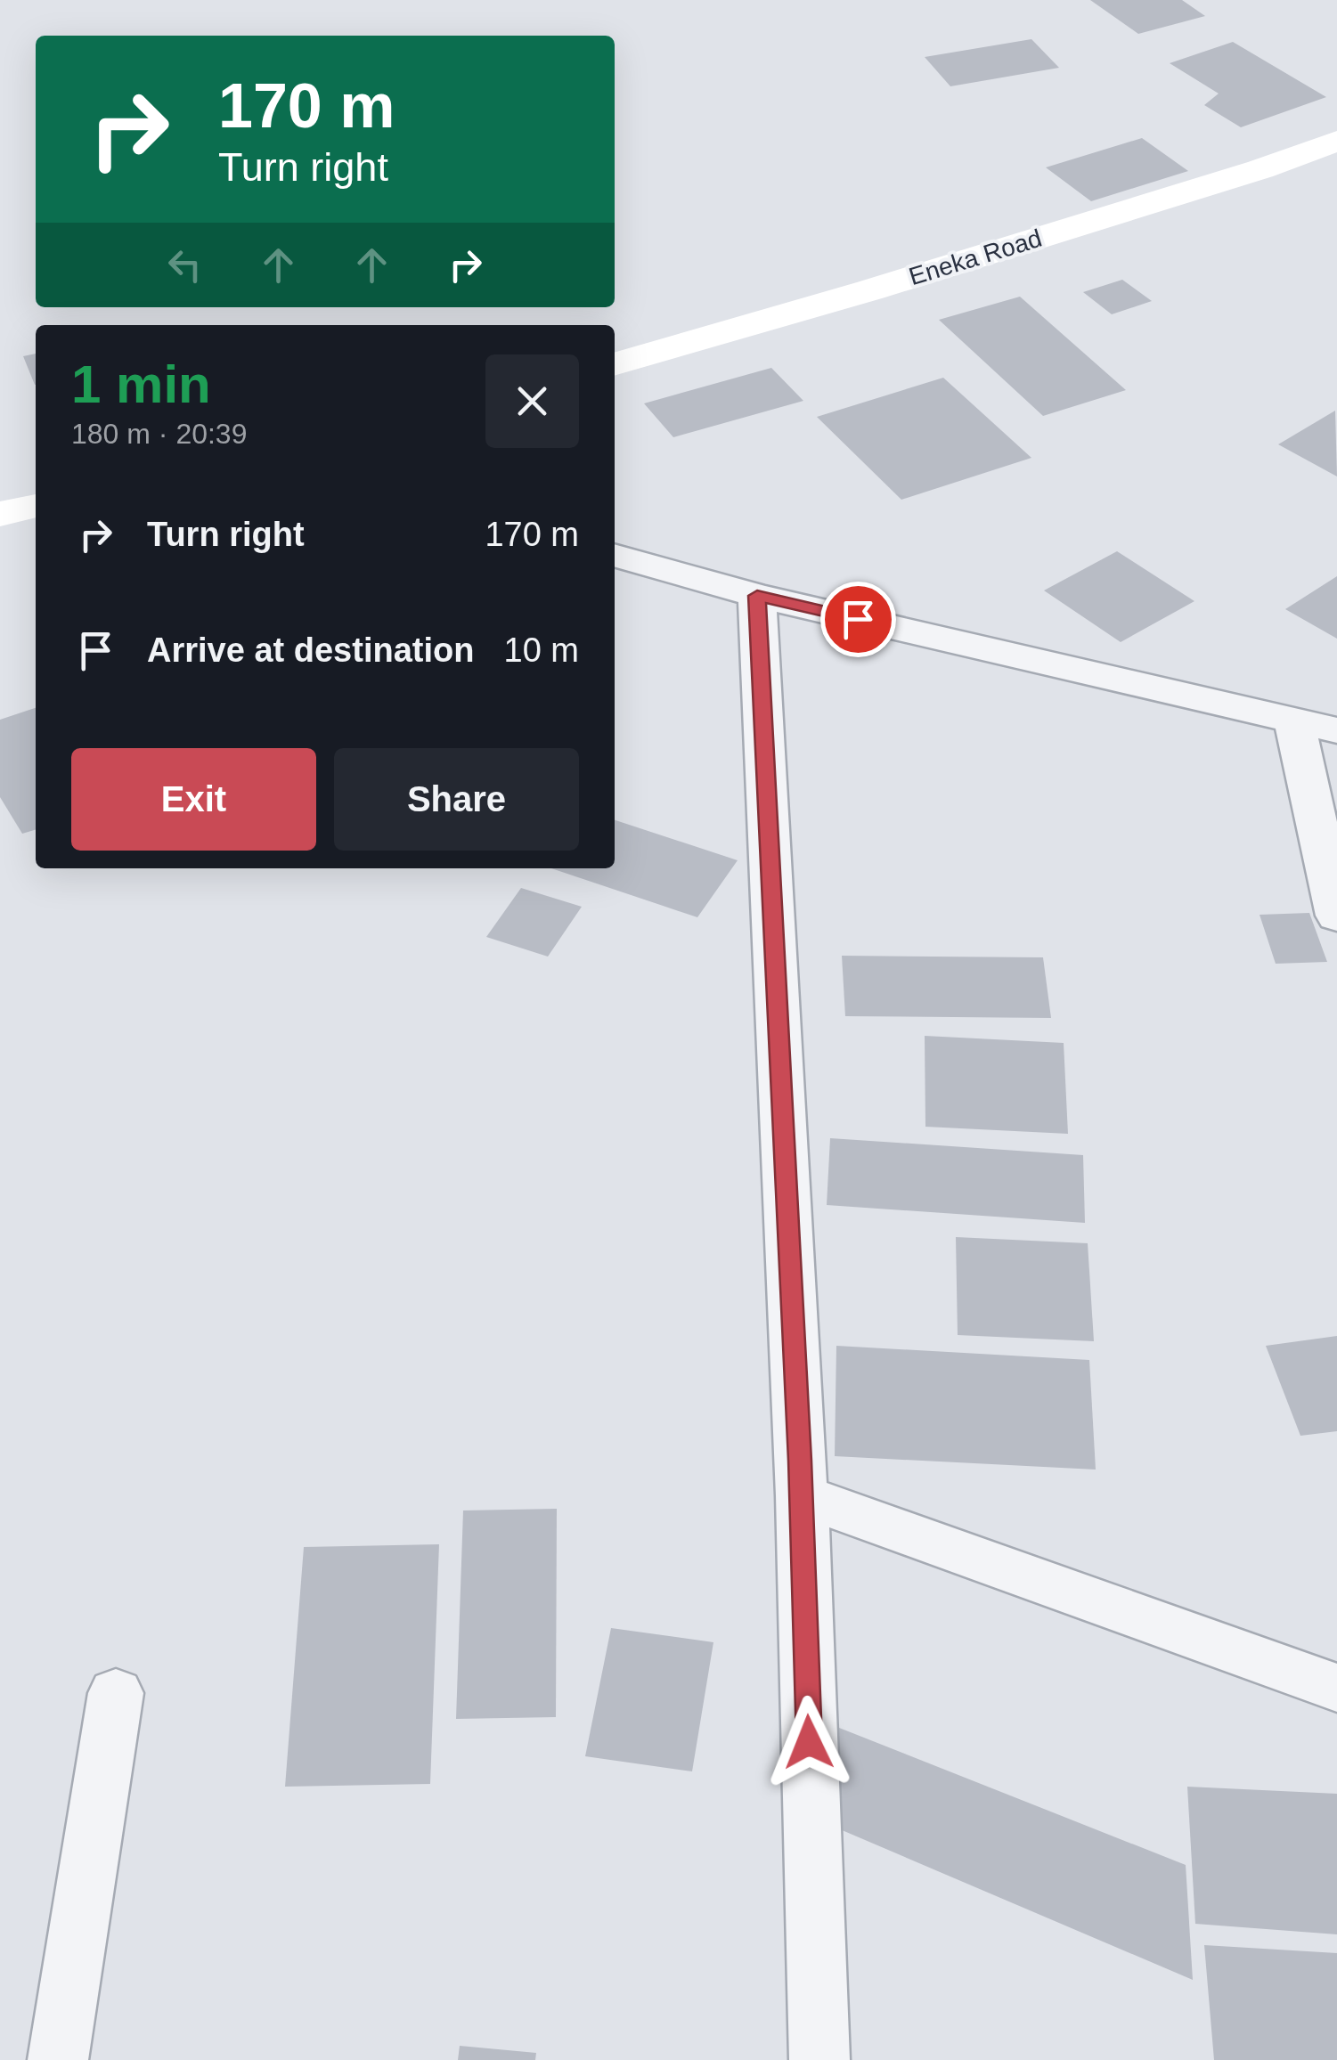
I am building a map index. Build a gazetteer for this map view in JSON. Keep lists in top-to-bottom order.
{
  "streets": {
    "main road": ["Eneka Road"]
  },
  "page": {
    "turn": ["170 m", "Turn right"],
    "heading": ["1 min", "180 m · 20:39"],
    "list": [
      {
        "name": "Turn right",
        "value": "170 m"
      },
      {
        "name": "Arrive at destination",
        "value": "10 m"
      }
    ],
    "buttons": ["Exit", "Share"]
  }
}
